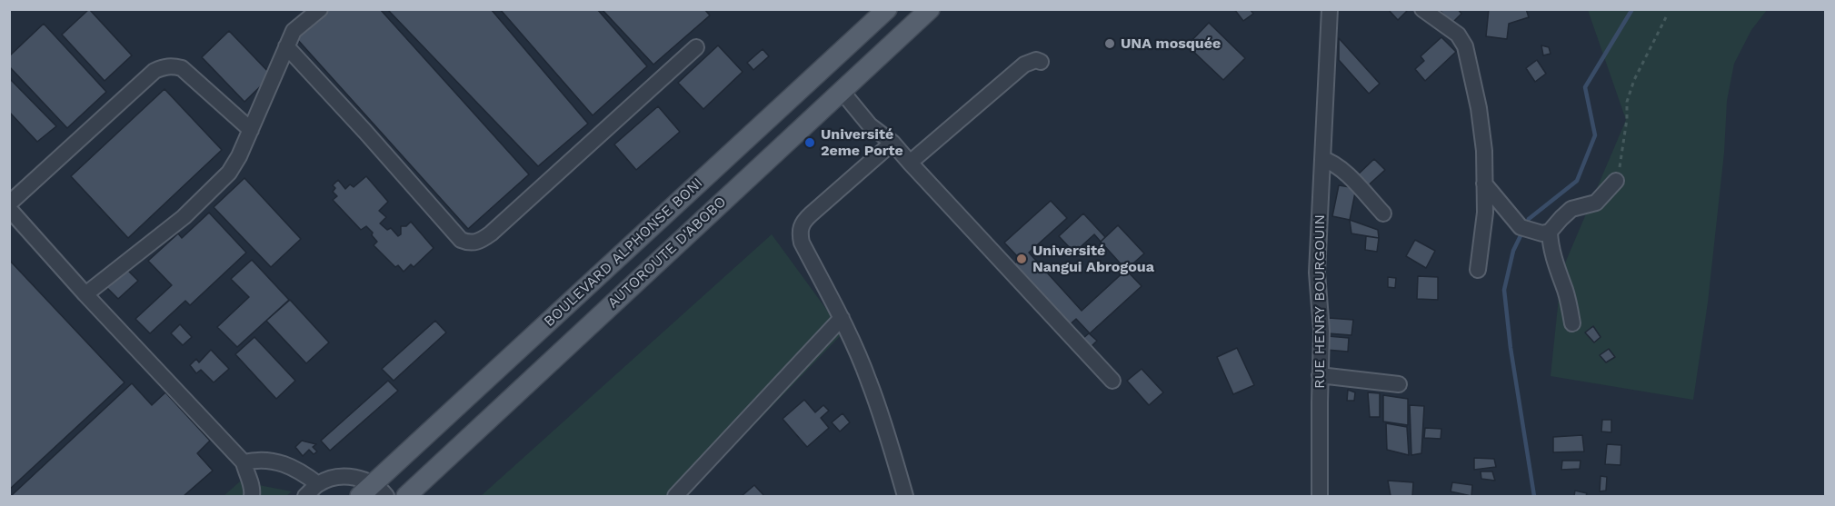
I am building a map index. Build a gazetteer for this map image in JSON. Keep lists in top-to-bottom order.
{
  "streets": {
    "main road": ["BOULEVARD ALPHONSE BONI", "AUTOROUTE D'ABOBO"],
    "street": ["RUE HENRY BOURGOUIN"]
  },
  "places": ["UNA mosquée", "Université 2eme Porte", "Université Nangui Abrogoua"]
}
